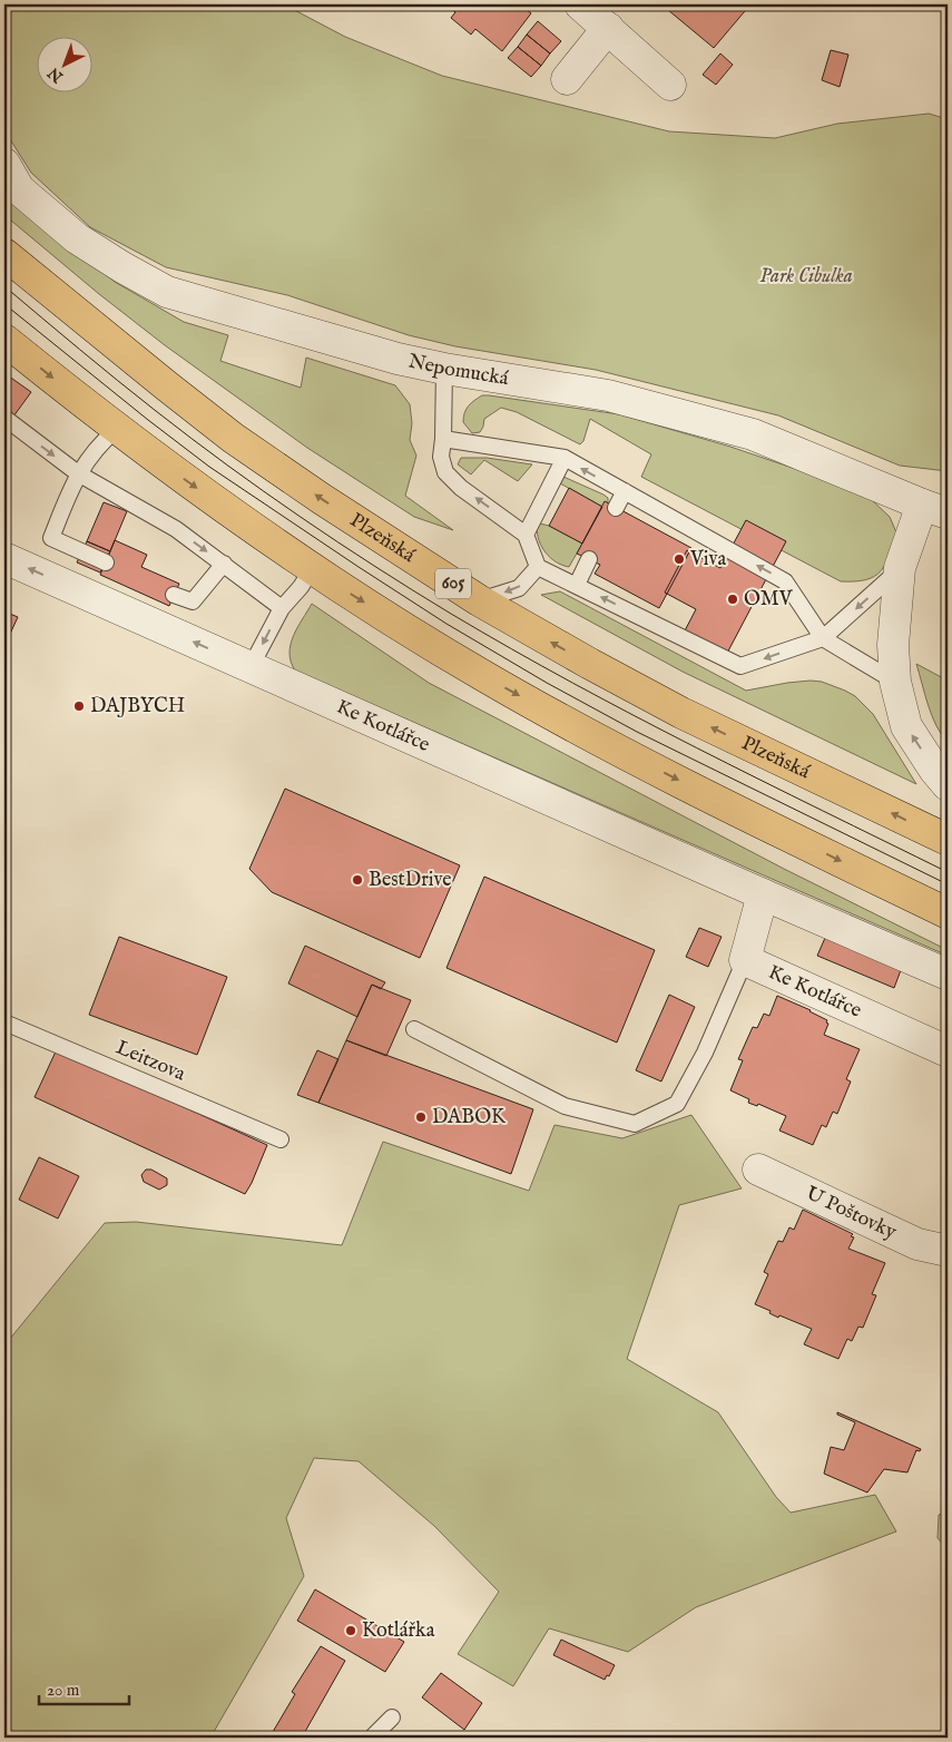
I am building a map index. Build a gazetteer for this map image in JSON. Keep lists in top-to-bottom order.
{
  "streets": {
    "main road": ["Plzeňská", "605"],
    "street": ["Nepomucká", "Ke Kotlářce", "U Poštovky"],
    "lane": ["Leitzova"]
  },
  "parks": ["Park Cibulka"],
  "places": [
    "Viva",
    "OMV",
    "DAJBYCH",
    "BestDrive",
    "DABOK",
    "Kotlářka"
  ],
  "scale_bar": "20 m",
  "north": "bottom left"
}
